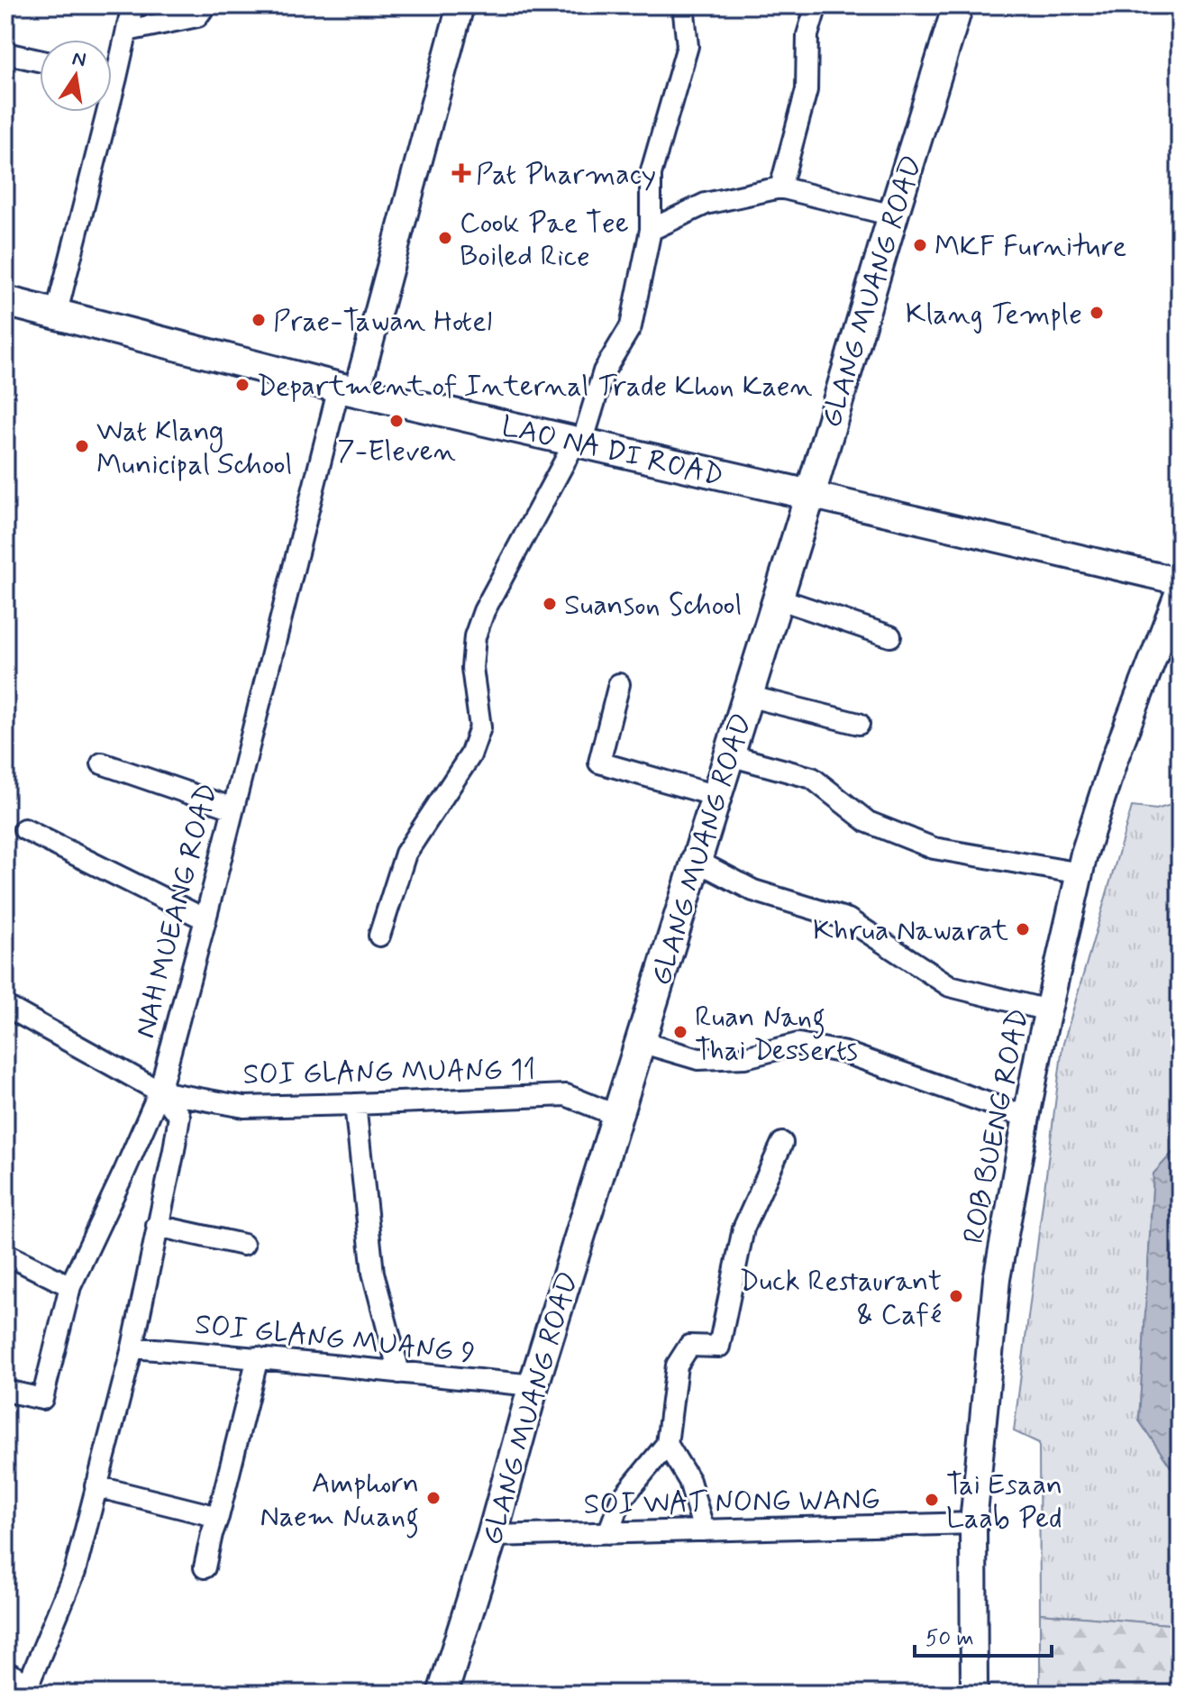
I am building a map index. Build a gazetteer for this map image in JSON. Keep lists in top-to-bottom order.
{
  "streets": {
    "main road": ["GLANG MUANG ROAD", "LAO NA DI ROAD"],
    "street": [
      "NAH MUEANG ROAD",
      "SOI GLANG MUANG 11",
      "ROB BUENG ROAD",
      "SOI GLANG MUANG 9",
      "SOI WAT NONG WANG"
    ]
  },
  "crossings": [
    ["GLANG MUANG ROAD", "LAO NA DI ROAD"],
    ["GLANG MUANG ROAD", "SOI GLANG MUANG 11"],
    ["GLANG MUANG ROAD", "SOI GLANG MUANG 9"],
    ["GLANG MUANG ROAD", "SOI WAT NONG WANG"],
    ["LAO NA DI ROAD", "NAH MUEANG ROAD"],
    ["NAH MUEANG ROAD", "SOI GLANG MUANG 11"],
    ["ROB BUENG ROAD", "SOI WAT NONG WANG"]
  ],
  "places": {
    "health": ["Pat Pharmacy"],
    "other": [
      "Cook Pae Tee Boiled Rice",
      "MKF Furniture",
      "Klang Temple",
      "Prae-Tawan Hotel",
      "Department of Internal Trade Khon Kaen",
      "7-Eleven",
      "Wat Klang Municipal School",
      "Suanson School",
      "Khrua Nawarat",
      "Ruan Nang Thai Desserts",
      "Duck Restaurant & Café",
      "Amphorn Naem Nuang",
      "Tai Esaan Laab Ped"
    ]
  },
  "scale_bar": "50 m",
  "north": "top"
}
